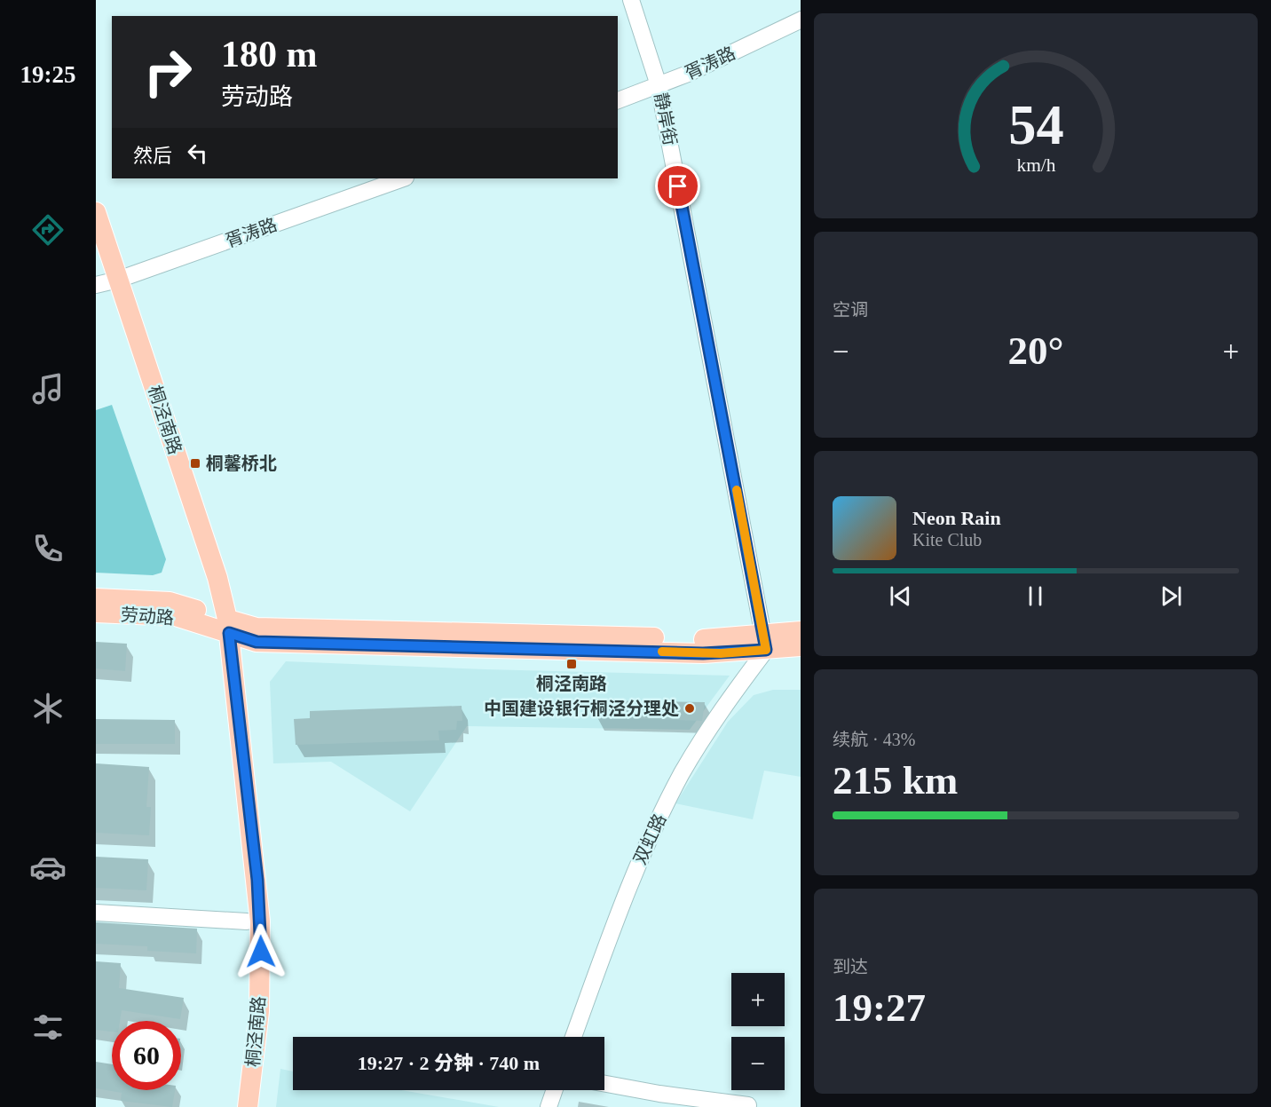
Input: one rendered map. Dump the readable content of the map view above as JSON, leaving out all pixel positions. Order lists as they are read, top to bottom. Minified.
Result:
{"streets":{"main road":["桐泾南路","劳动路"],"street":["胥涛路","静岸街","双虹路"]},"crossings":[["胥涛路","静岸街"],["胥涛路","桐泾南路"],["静岸街","劳动路"],["静岸街","双虹路"],["桐泾南路","劳动路"],["劳动路","双虹路"]],"places":{"transit":["桐馨桥北","桐泾南路"],"other":["中国建设银行桐泾分理处"]},"page":{"tabs":"19:25","turn":["180 m","劳动路"],"then":"然后","tile":["空调",["续航 · 43%","215 km"],["到达","19:27"]],"heat":["−","20°","+"],"song":["Neon Rain","Kite Club"],"map_buttons":["+","−"],"limit":"60","trip":"19:27 · 2 分钟 · 740 m","gauge":["54","km/h"]}}
